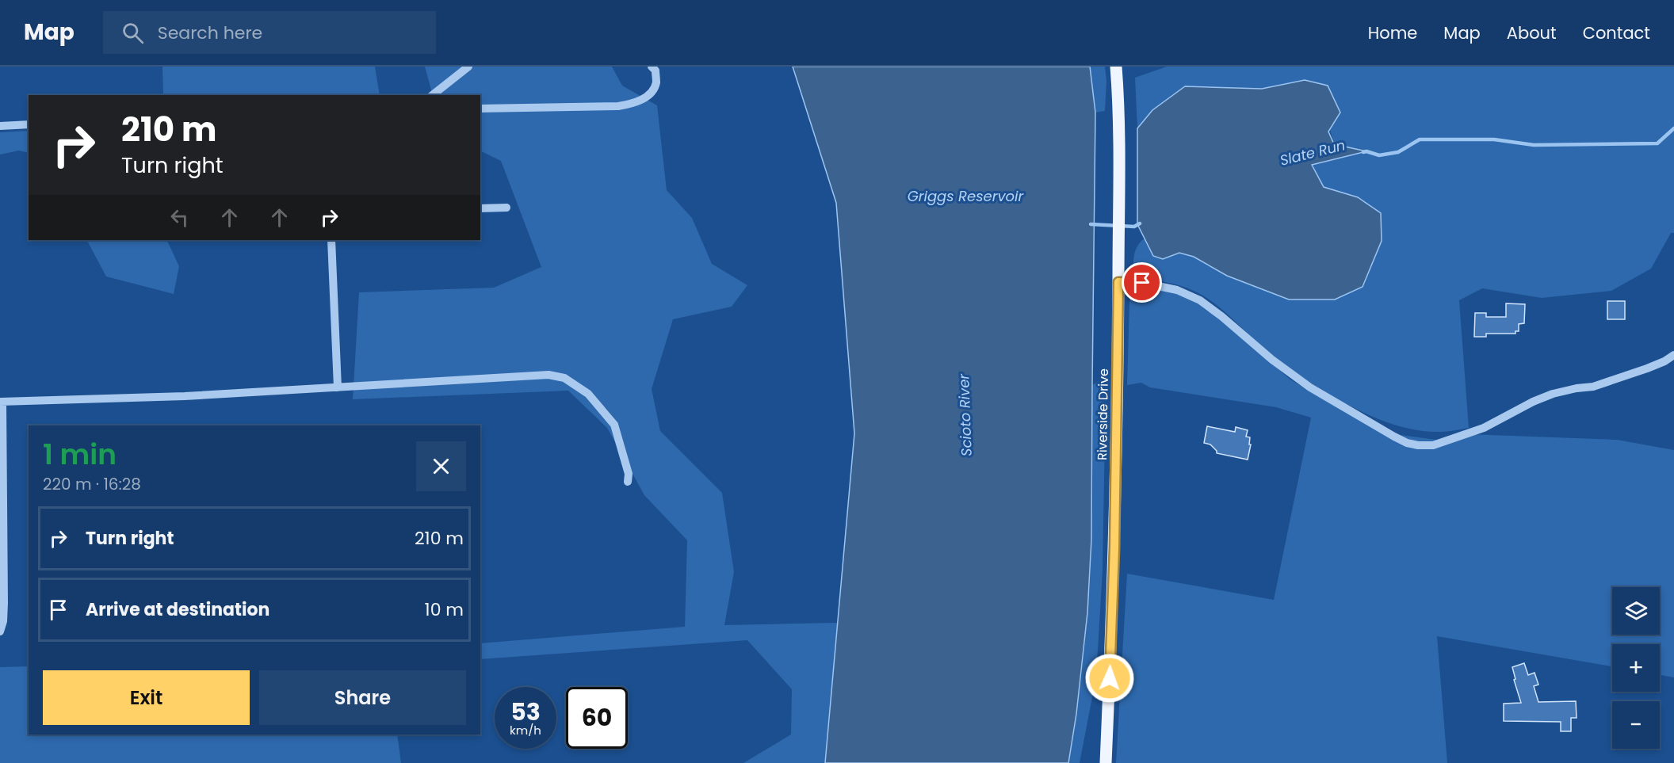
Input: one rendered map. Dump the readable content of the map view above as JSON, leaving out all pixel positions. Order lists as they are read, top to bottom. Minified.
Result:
{"streets":{"main road":["Riverside Drive"]},"water":["Slate Run","Griggs Reservoir","Scioto River"],"page":{"header":"Map","search":"Search here","nav":["Home","Map","About","Contact"],"turn":["210 m","Turn right"],"heading":["1 min","220 m · 16:28"],"list":[{"name":"Turn right","value":"210 m"},{"name":"Arrive at destination","value":"10 m"}],"map_buttons":["+","−"],"buttons":["Exit","Share"],"speed":"53 km/h","limit":"60"}}
